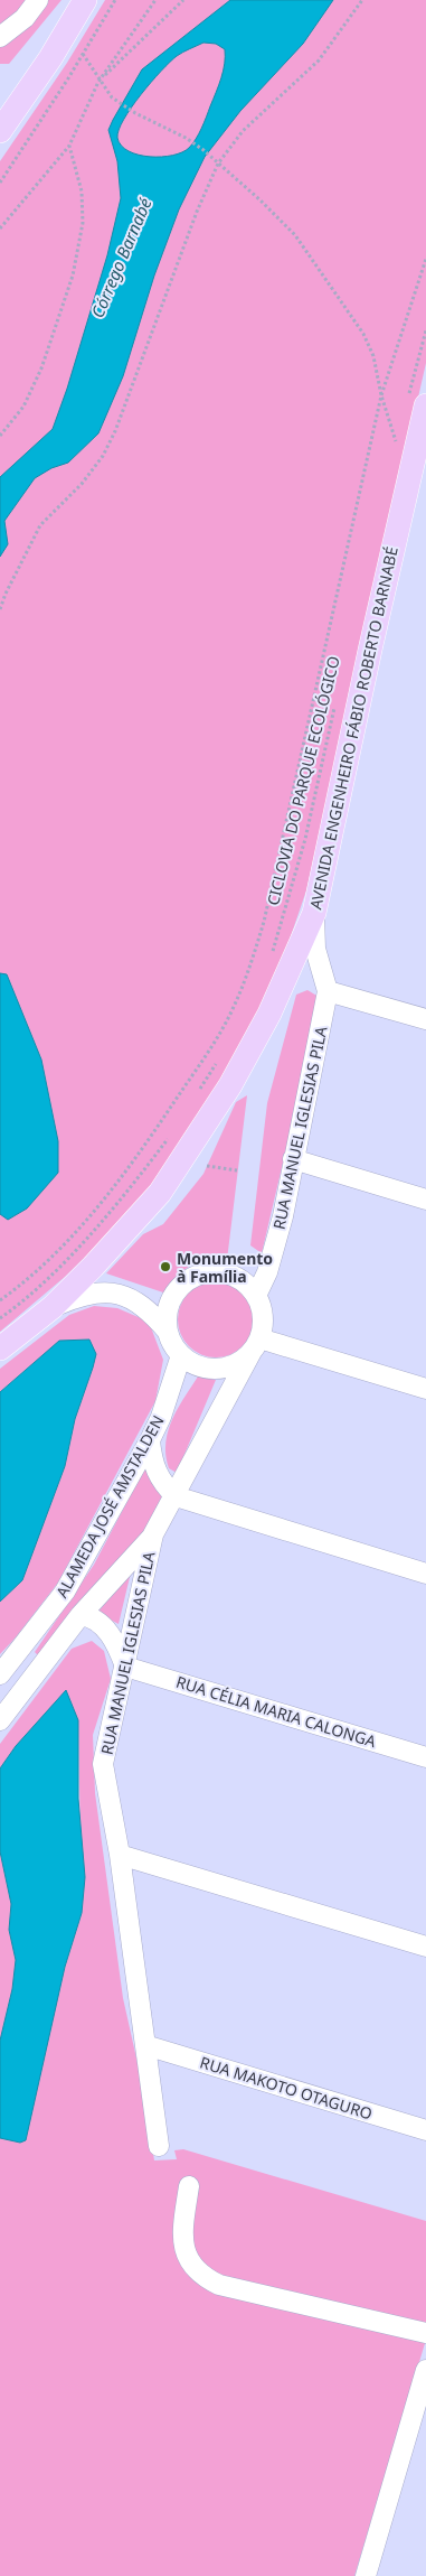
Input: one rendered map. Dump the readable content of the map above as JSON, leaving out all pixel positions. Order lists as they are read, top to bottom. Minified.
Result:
{"streets":{"main road":["AVENIDA ENGENHEIRO FÁBIO ROBERTO BARNABÉ"],"street":["RUA MANUEL IGLESIAS PILA","ALAMEDA JOSÉ AMSTALDEN","RUA CÉLIA MARIA CALONGA","RUA MAKOTO OTAGURO"],"path":["CICLOVIA DO PARQUE ECOLÓGICO"]},"crossings":[["RUA MANUEL IGLESIAS PILA","ALAMEDA JOSÉ AMSTALDEN"],["RUA MANUEL IGLESIAS PILA","RUA CÉLIA MARIA CALONGA"],["RUA MANUEL IGLESIAS PILA","RUA MAKOTO OTAGURO"]],"water":["Córrego Barnabé"],"places":["Monumento à Família"]}
